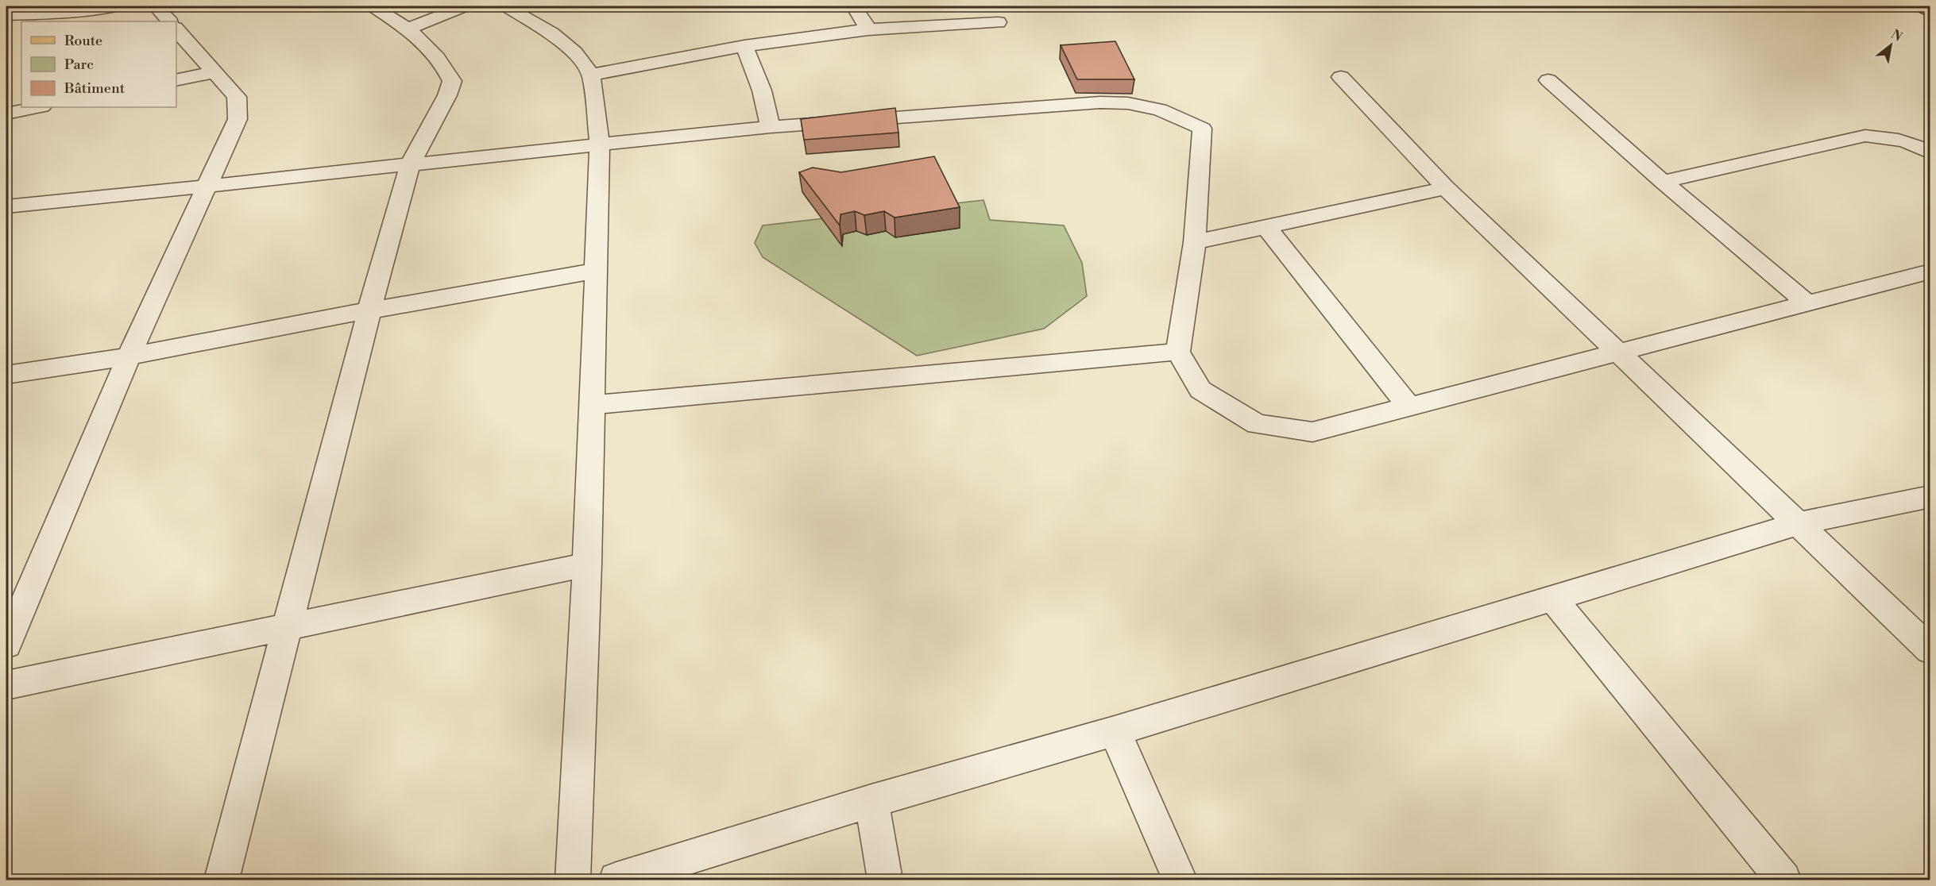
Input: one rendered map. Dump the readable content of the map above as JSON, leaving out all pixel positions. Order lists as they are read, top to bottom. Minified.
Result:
{"legend":["Route","Parc","Bâtiment"],"north":"top right"}
